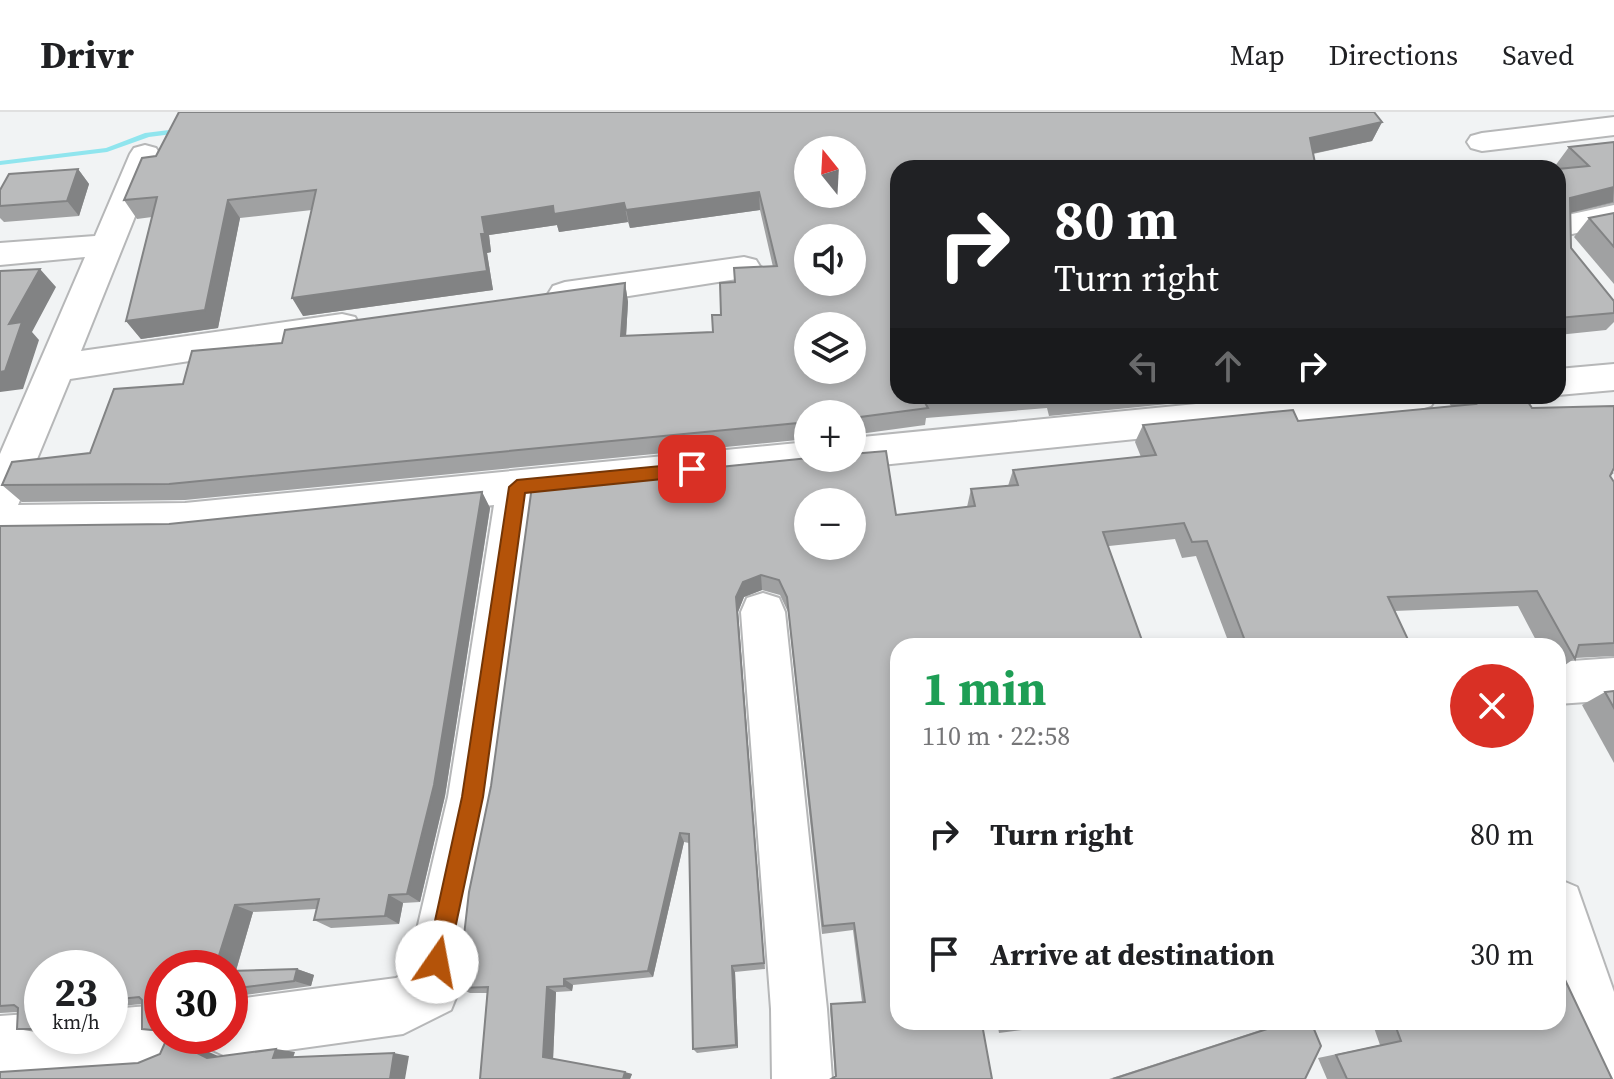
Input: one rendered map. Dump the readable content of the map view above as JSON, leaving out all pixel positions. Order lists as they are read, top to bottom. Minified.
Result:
{"north":"top","page":{"header":"Drivr","nav":["Map","Directions","Saved"],"map_buttons":["+","−"],"turn":["80 m","Turn right"],"heading":["1 min","110 m · 22:58"],"list":[{"name":"Turn right","value":"80 m"},{"name":"Arrive at destination","value":"30 m"}],"speed":"23 km/h","limit":"30"}}
